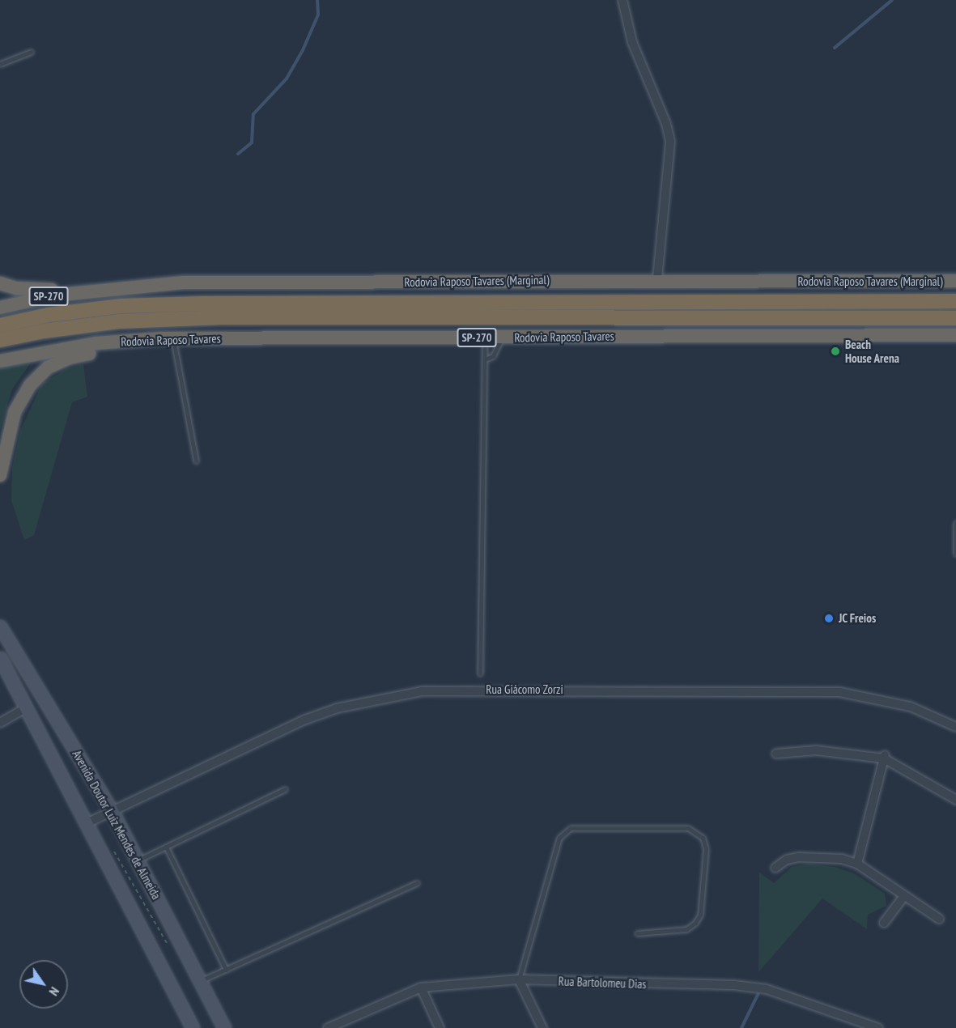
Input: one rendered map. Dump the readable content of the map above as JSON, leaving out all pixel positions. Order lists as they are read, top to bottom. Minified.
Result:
{"streets":{"highway":["Rodovia Raposo Tavares (Marginal)","SP-270","Rodovia Raposo Tavares"],"main road":["Avenida Doutor Luiz Mendes de Almeida"],"street":["Rua Giácomo Zorzi","Rua Bartolomeu Dias"]},"crossings":[["Rua Giácomo Zorzi","Avenida Doutor Luiz Mendes de Almeida"]],"places":["Beach House Arena","JC Freios"],"north":"bottom right"}
